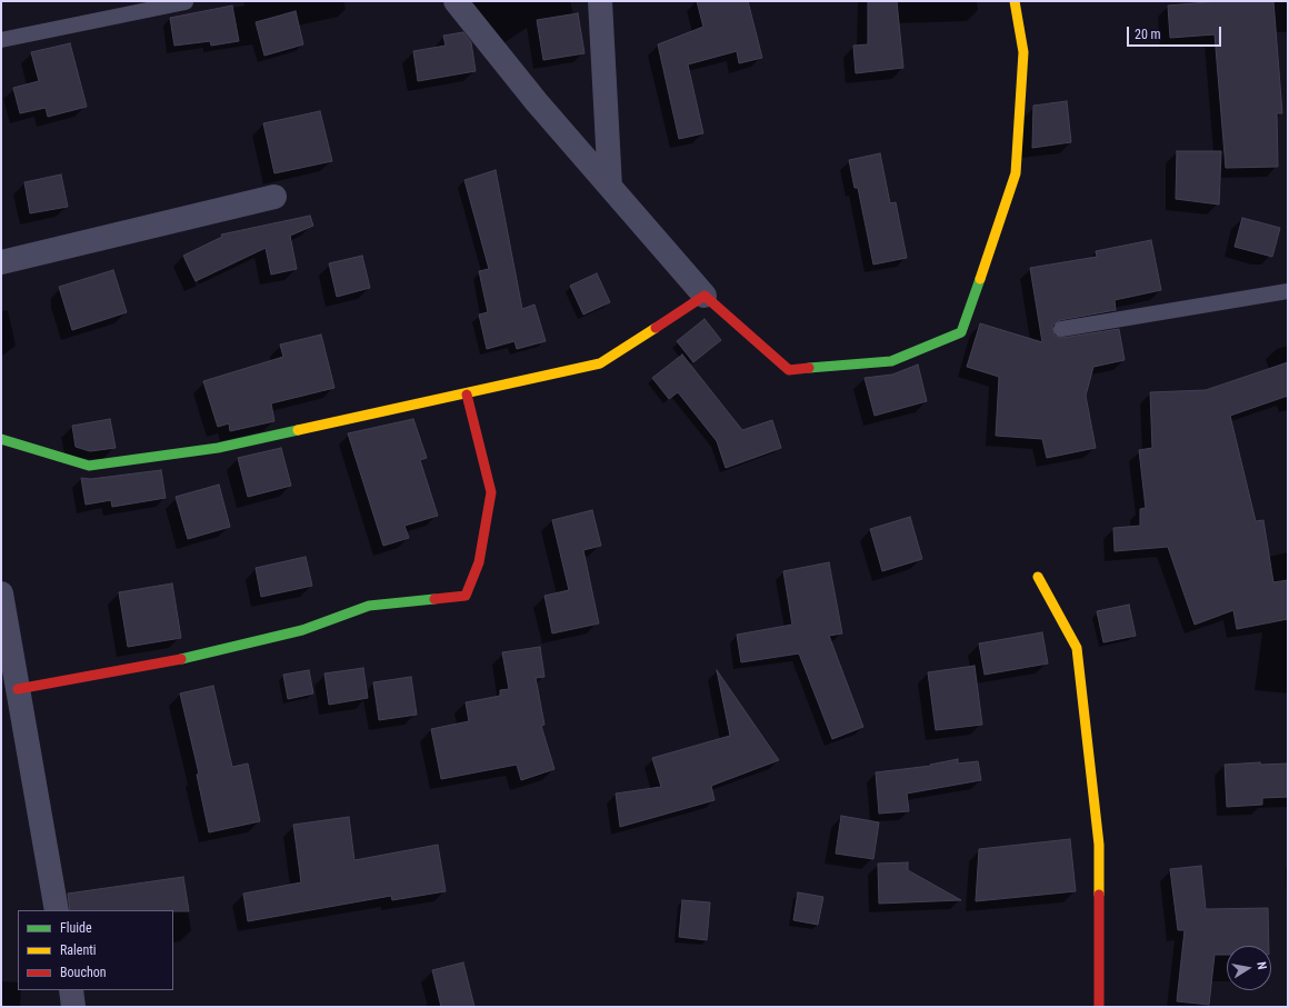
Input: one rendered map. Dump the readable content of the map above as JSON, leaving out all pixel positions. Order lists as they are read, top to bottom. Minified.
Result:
{"legend":["Fluide","Ralenti","Bouchon"],"scale_bar":"20 m","north":"right"}
